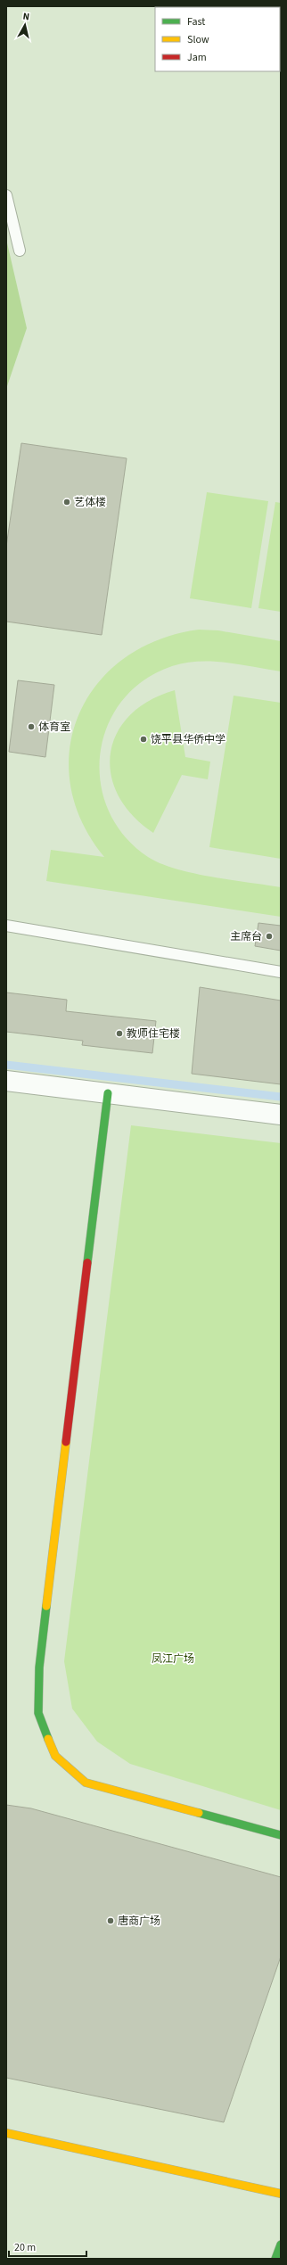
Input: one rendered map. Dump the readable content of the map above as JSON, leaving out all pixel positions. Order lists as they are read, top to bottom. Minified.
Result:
{"parks":["凤江广场"],"places":["艺体楼","体育室","饶平县华侨中学","主席台","教师住宅楼","唐商广场"],"legend":["Fast","Slow","Jam"],"scale_bar":"20 m","north":"top"}
